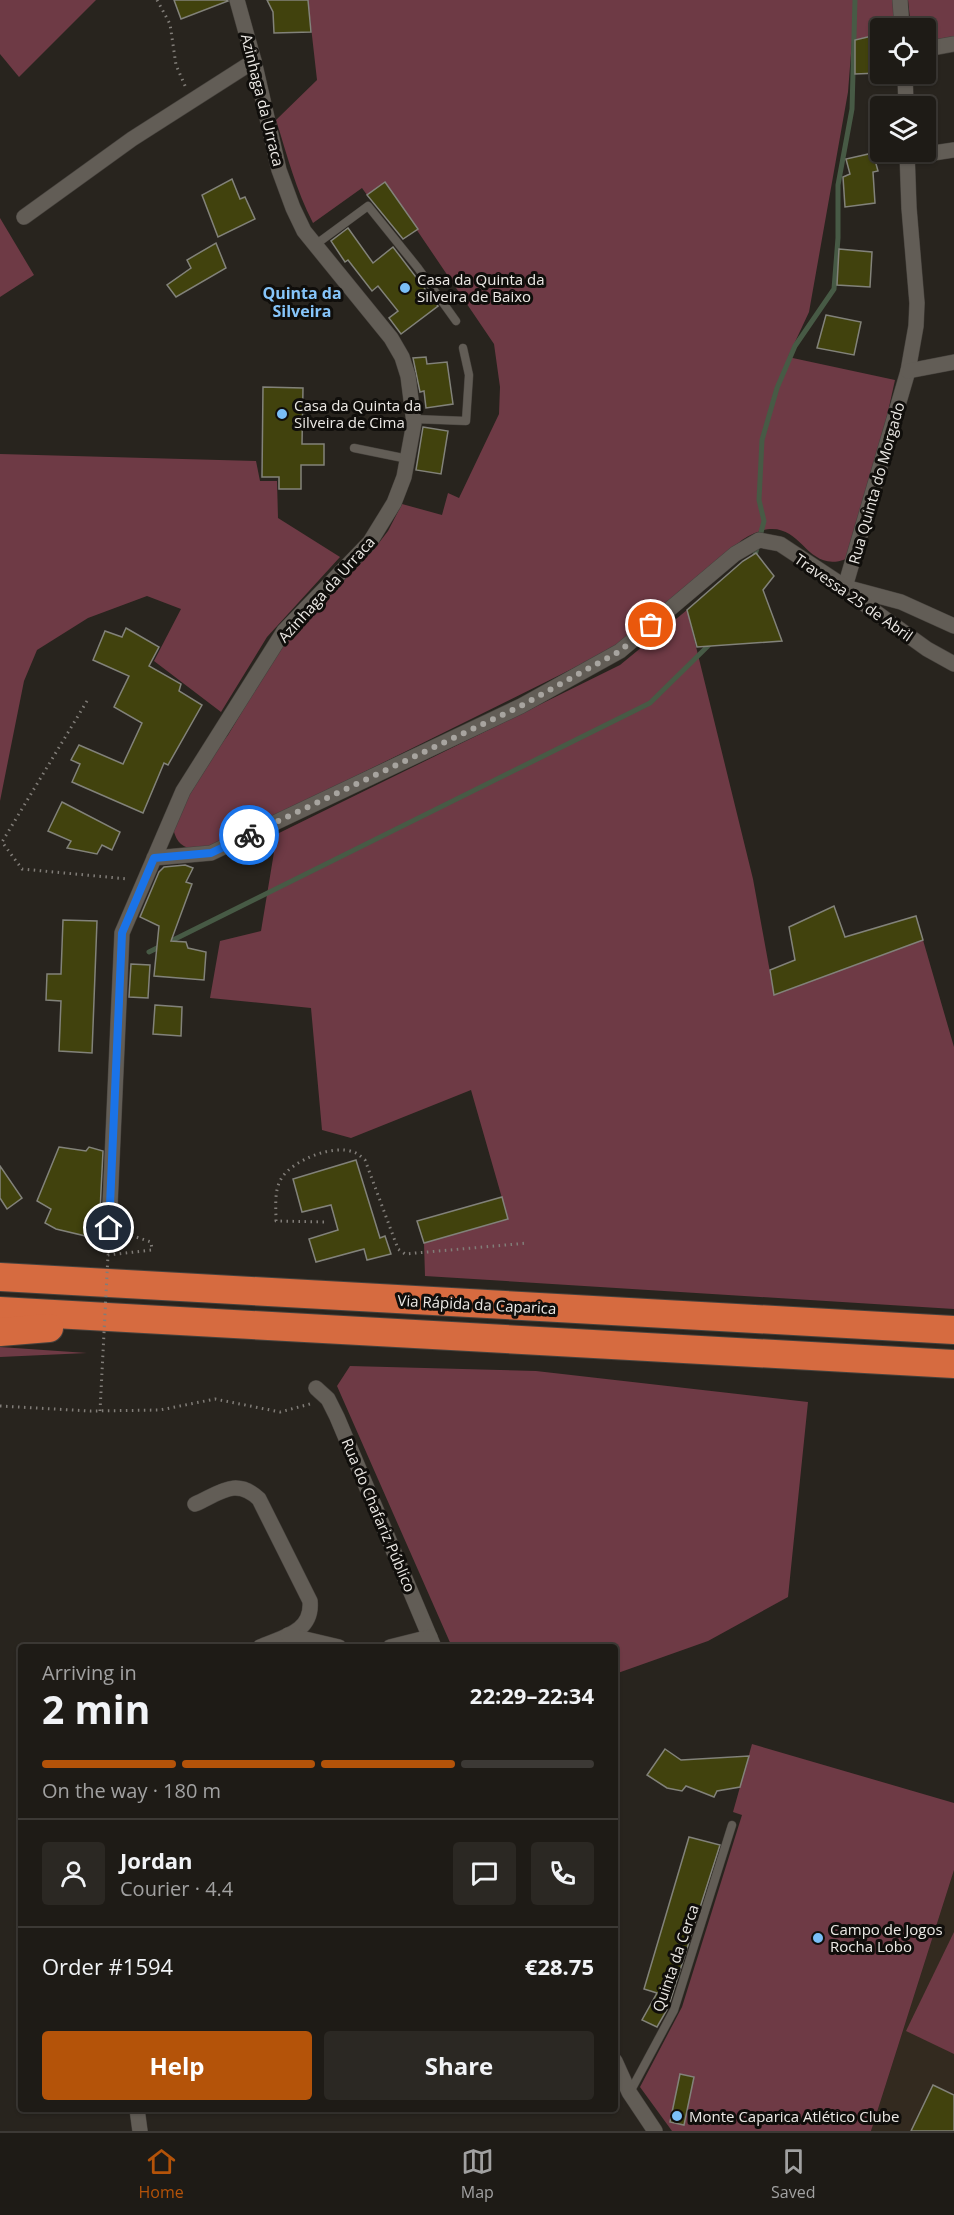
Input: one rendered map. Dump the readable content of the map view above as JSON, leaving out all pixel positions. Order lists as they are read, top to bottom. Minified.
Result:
{"streets":{"highway":["Via Rápida da Caparica"],"street":["Azinhaga da Urraca","Rua Quinta do Morgado","Travessa 25 de Abril","Rua do Chafariz Público"],"lane":["Quinta da Cerca"]},"crossings":[["Azinhaga da Urraca","Travessa 25 de Abril"],["Rua Quinta do Morgado","Travessa 25 de Abril"]],"districts":["Quinta da Silveira"],"places":["Casa da Quinta da Silveira de Baixo","Casa da Quinta da Silveira de Cima","Campo de Jogos Rocha Lobo","Monte Caparica Atlético Clube"],"page":{"heading":["2 min","Arriving in","22:29–22:34"],"panel":["Jordan","Courier · 4.4","Order #1594","€28.75"],"bar":"On the way · 180 m","buttons":["Help","Share"],"tabs":["Home","Map","Saved"]}}
